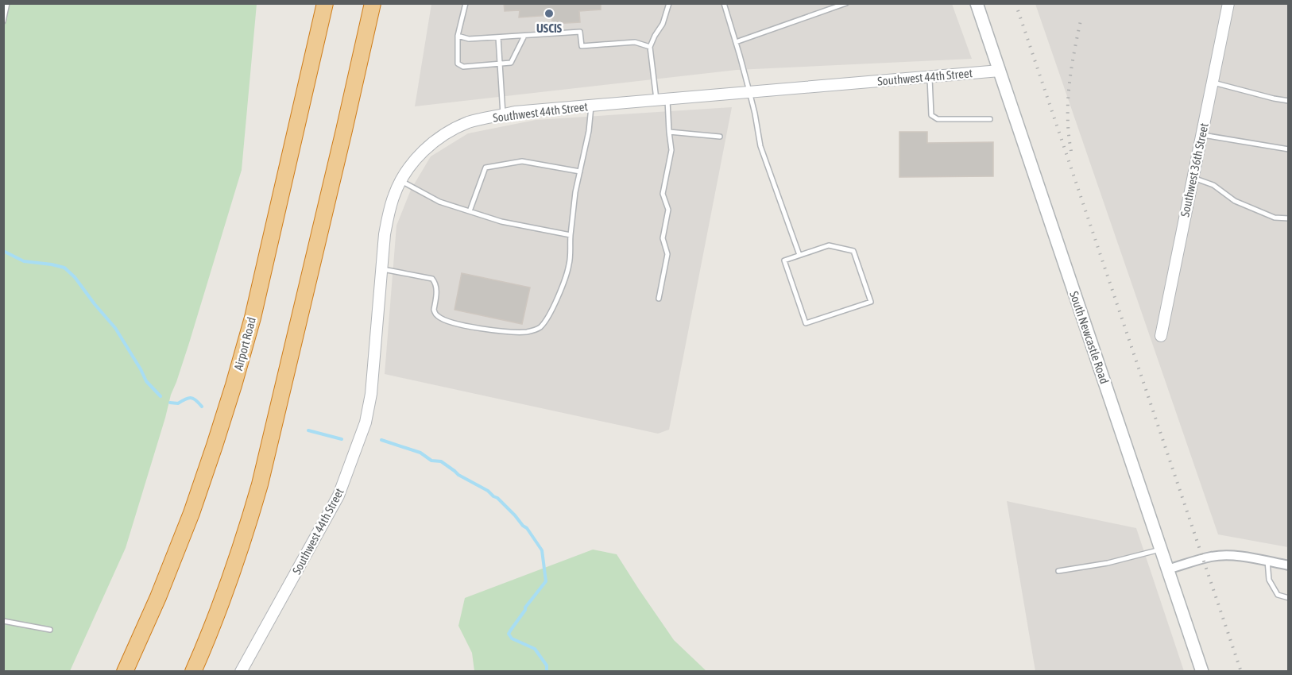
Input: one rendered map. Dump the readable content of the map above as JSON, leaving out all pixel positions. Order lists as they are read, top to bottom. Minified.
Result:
{"streets":{"highway":["Airport Road"],"main road":["South Newcastle Road"],"street":["Southwest 44th Street","Southwest 36th Street"]},"crossings":[["Southwest 44th Street","South Newcastle Road"]],"places":["USCIS"]}
